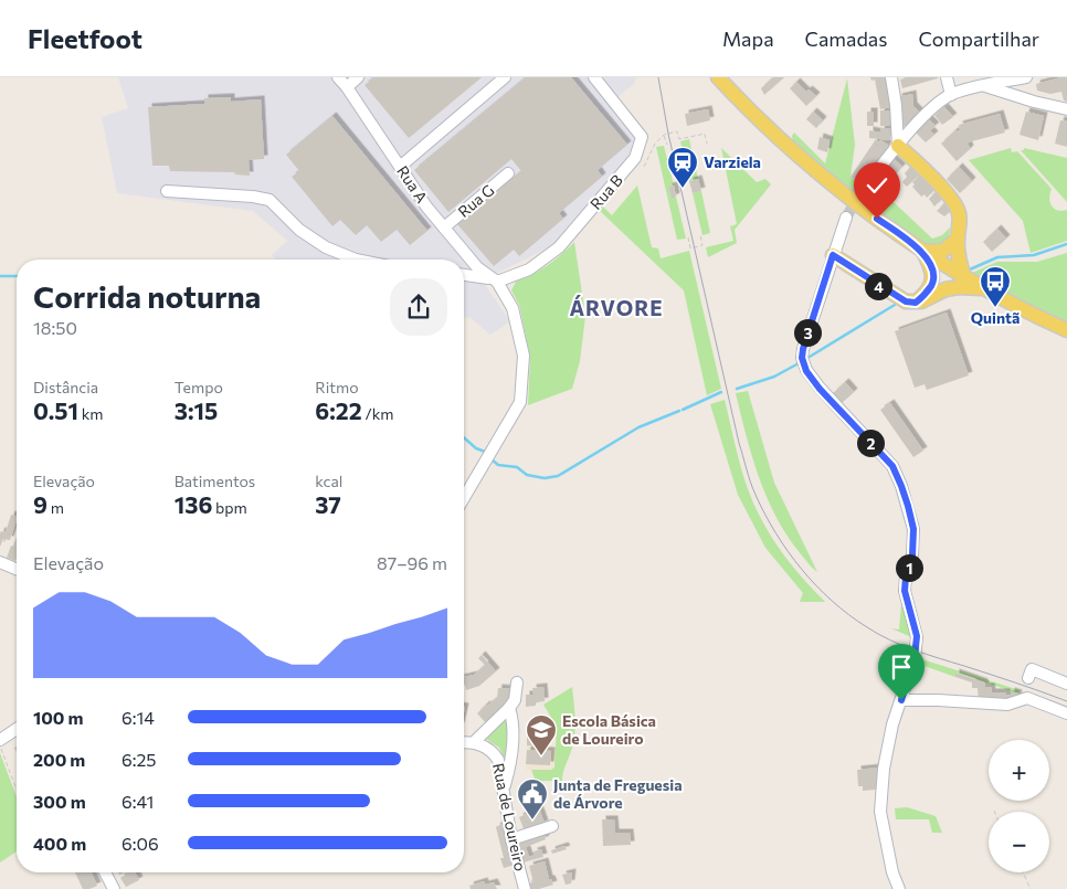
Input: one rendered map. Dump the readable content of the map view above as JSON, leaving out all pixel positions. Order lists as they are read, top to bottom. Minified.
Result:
{"streets":{"street":["Rua A","Rua B","Rua G","Rua de Loureiro"]},"crossings":[["Rua A","Rua B"],["Rua A","Rua G"]],"districts":["ÁRVORE"],"places":{"station":["Varziela"],"bus stop":["Quintã"],"school or university":["Escola Básica de Loureiro"],"public building":["Junta de Freguesia de Árvore"]},"page":{"header":"Fleetfoot","nav":["Mapa","Camadas","Compartilhar"],"heading":["Corrida noturna","18:50"],"pins":["4","3","2","1"],"stats":[["Distância","0.51 km"],["Tempo","3:15"],["Ritmo","6:22 /km"],["Elevação","9 m"],["Batimentos","136 bpm"],["kcal","37"]],"chart":["Elevação","87–96 m"],"list":[{"name":"100 m","note":"6:14"},{"name":"200 m","note":"6:25"},{"name":"300 m","note":"6:41"},{"name":"400 m","note":"6:06"}],"map_buttons":["+","−"]}}
